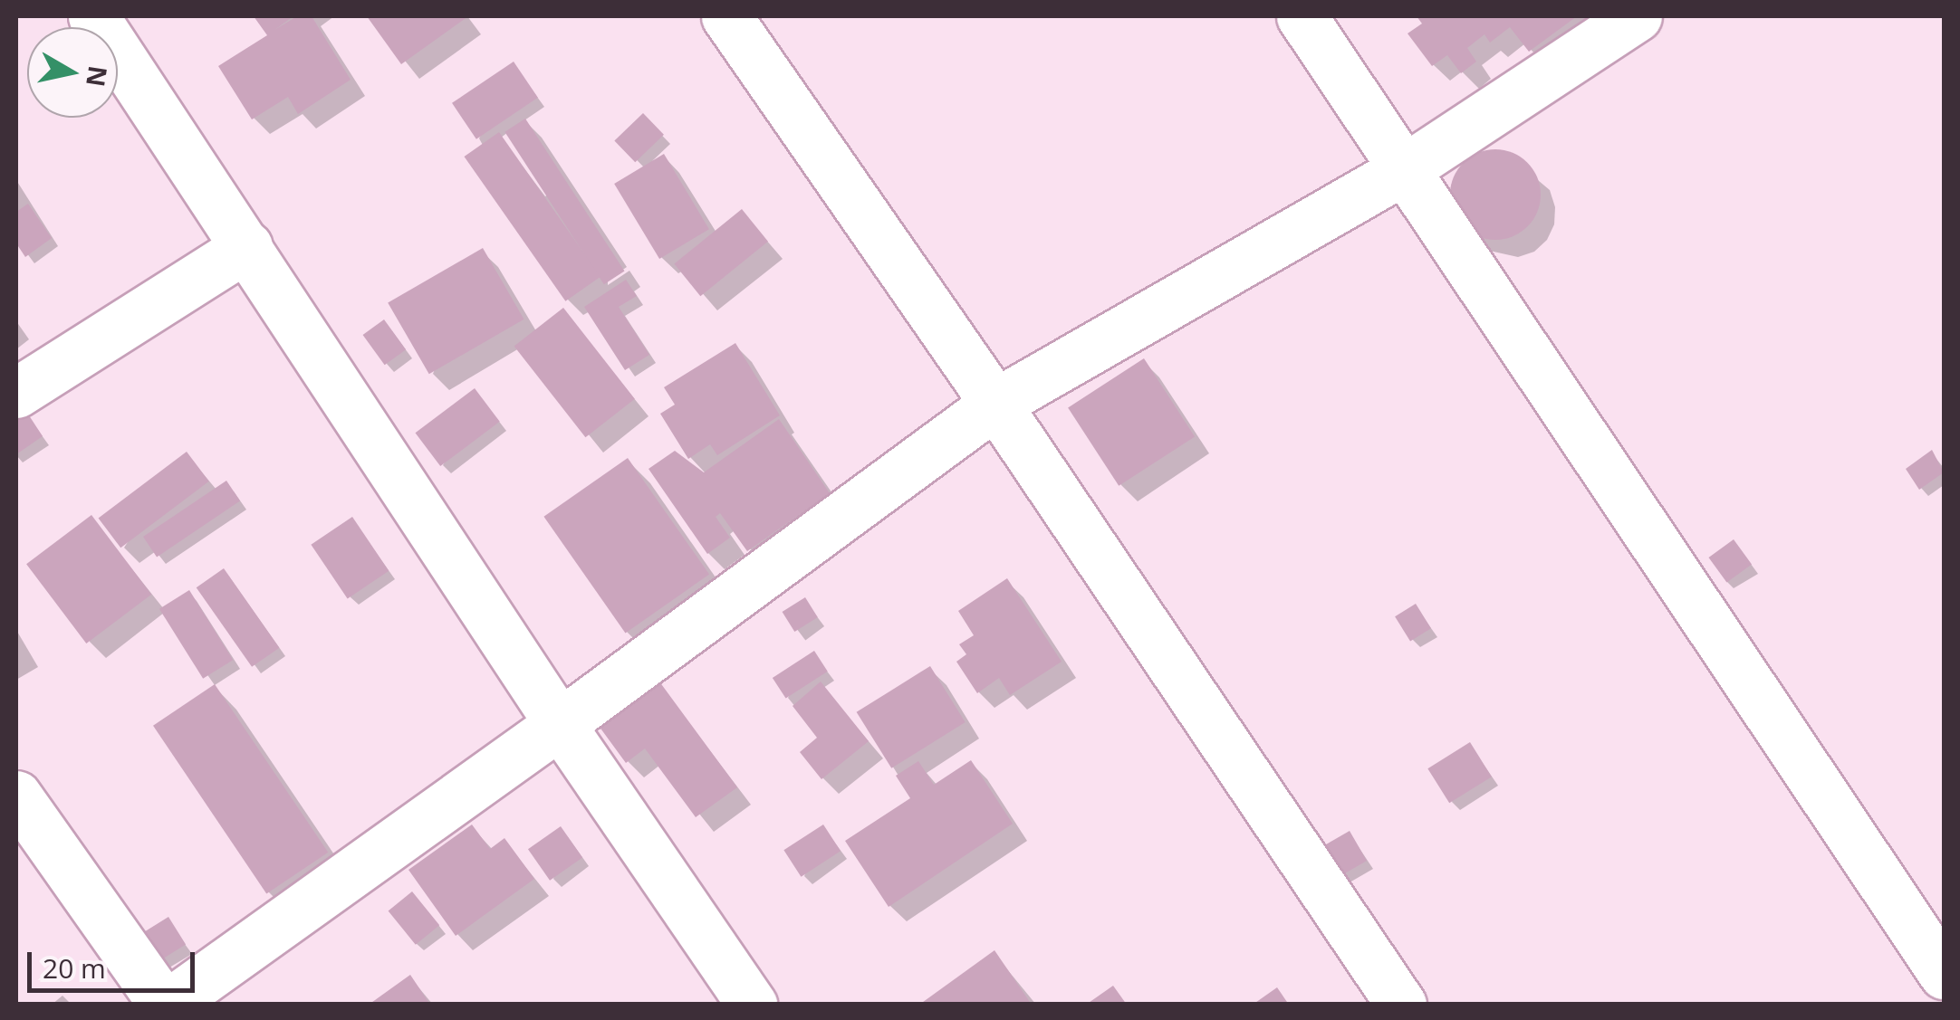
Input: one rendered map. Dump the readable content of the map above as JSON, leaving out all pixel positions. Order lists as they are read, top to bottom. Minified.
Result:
{"scale_bar":"20 m","north":"right"}
